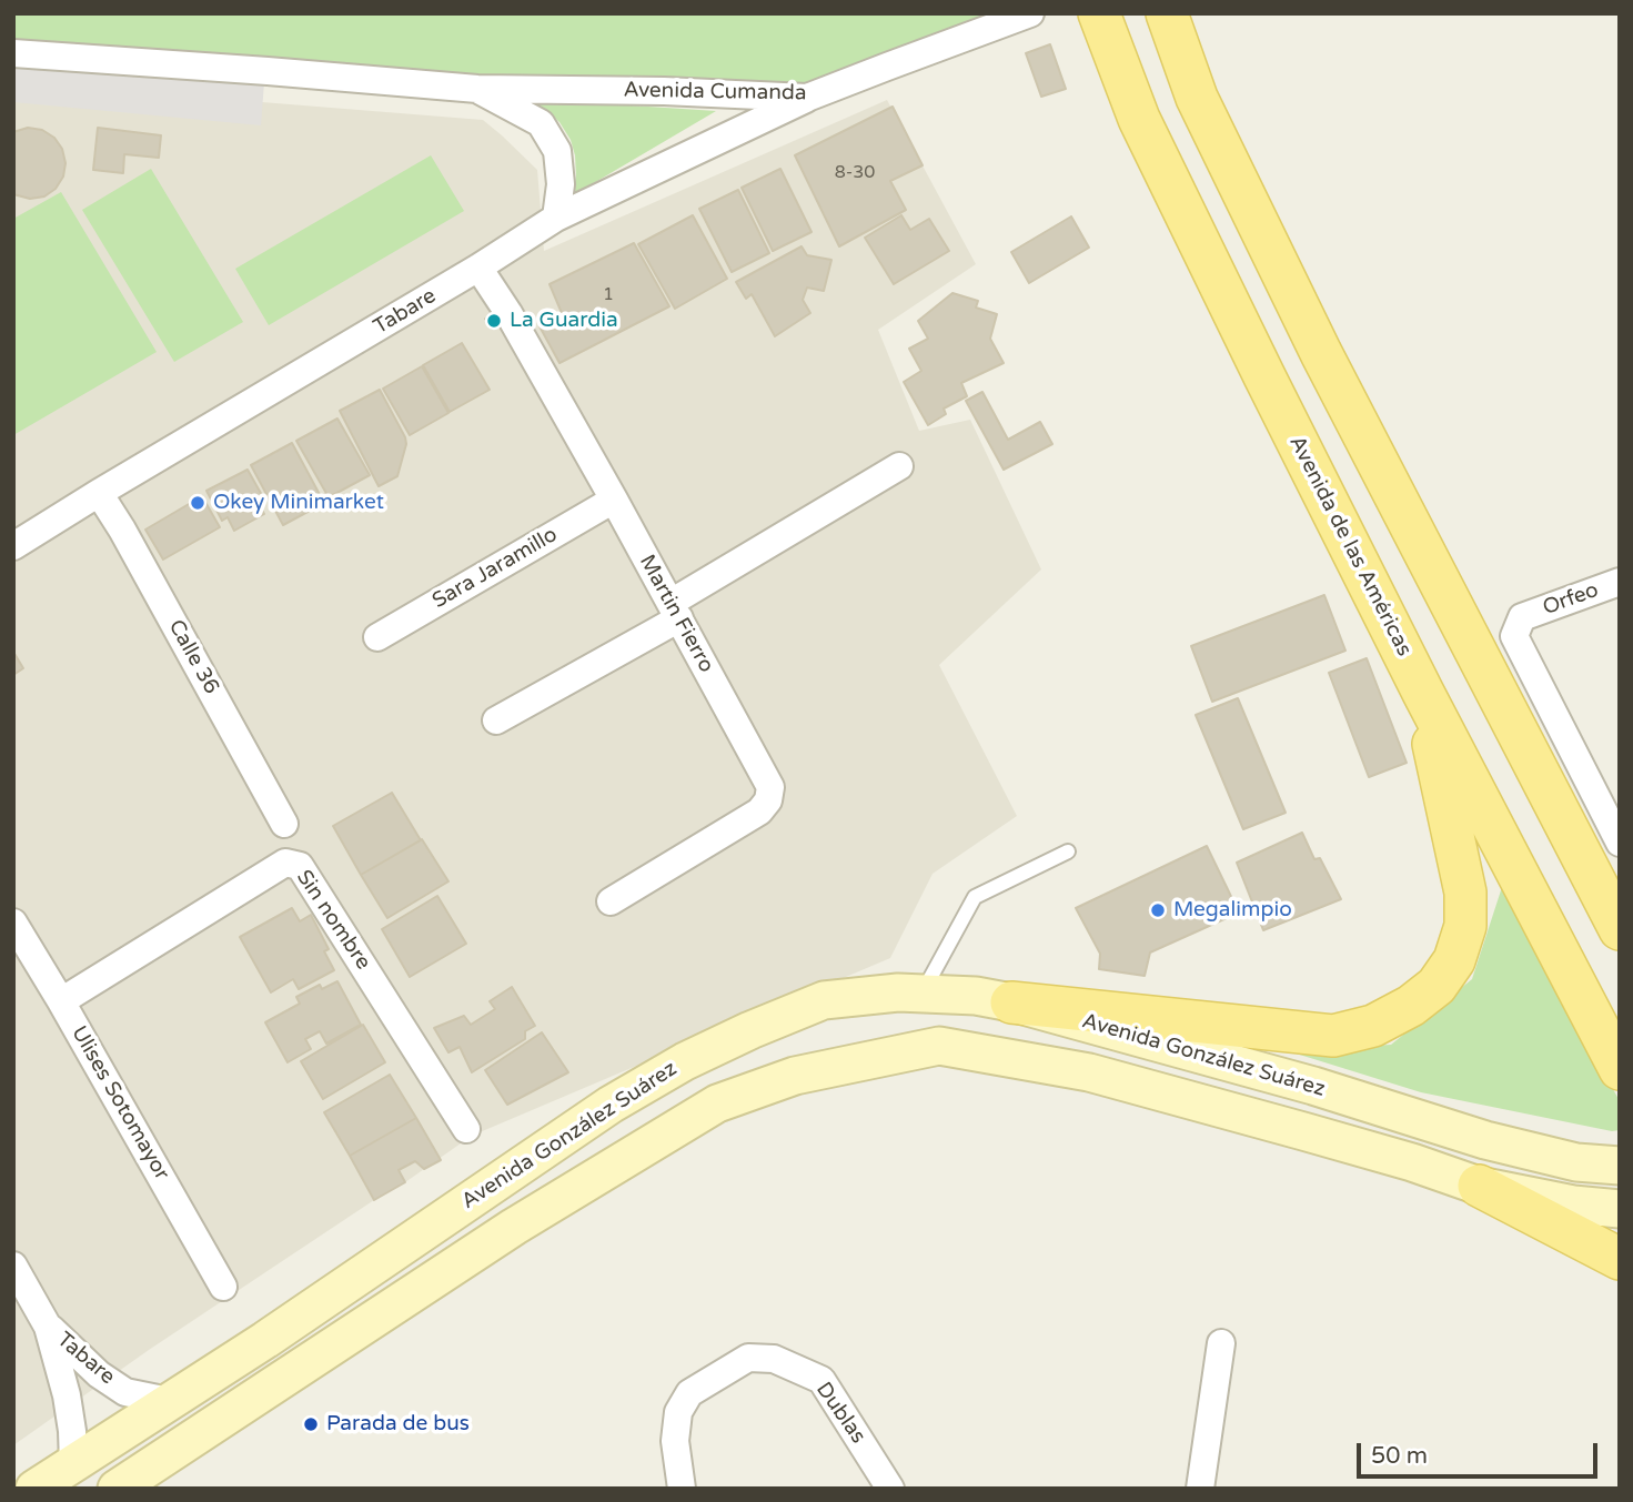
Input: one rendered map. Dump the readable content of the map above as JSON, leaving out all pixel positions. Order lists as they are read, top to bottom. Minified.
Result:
{"streets":{"main road":["Avenida de las Américas","Avenida González Suárez"],"street":["Avenida Cumanda","Tabare","Sara Jaramillo","Orfeo","Martin Fierro","Calle 36","Sin nombre","Ulises Sotomayor","Dublas"]},"crossings":[["Avenida Cumanda","Tabare"],["Tabare","Martin Fierro"],["Tabare","Calle 36"],["Tabare","Avenida González Suárez"],["Sara Jaramillo","Martin Fierro"],["Sin nombre","Ulises Sotomayor"]],"places":["La Guardia","Okey Minimarket","Megalimpio","Parada de bus"],"house_numbers":["8-30","1"],"scale_bar":"50 m"}
